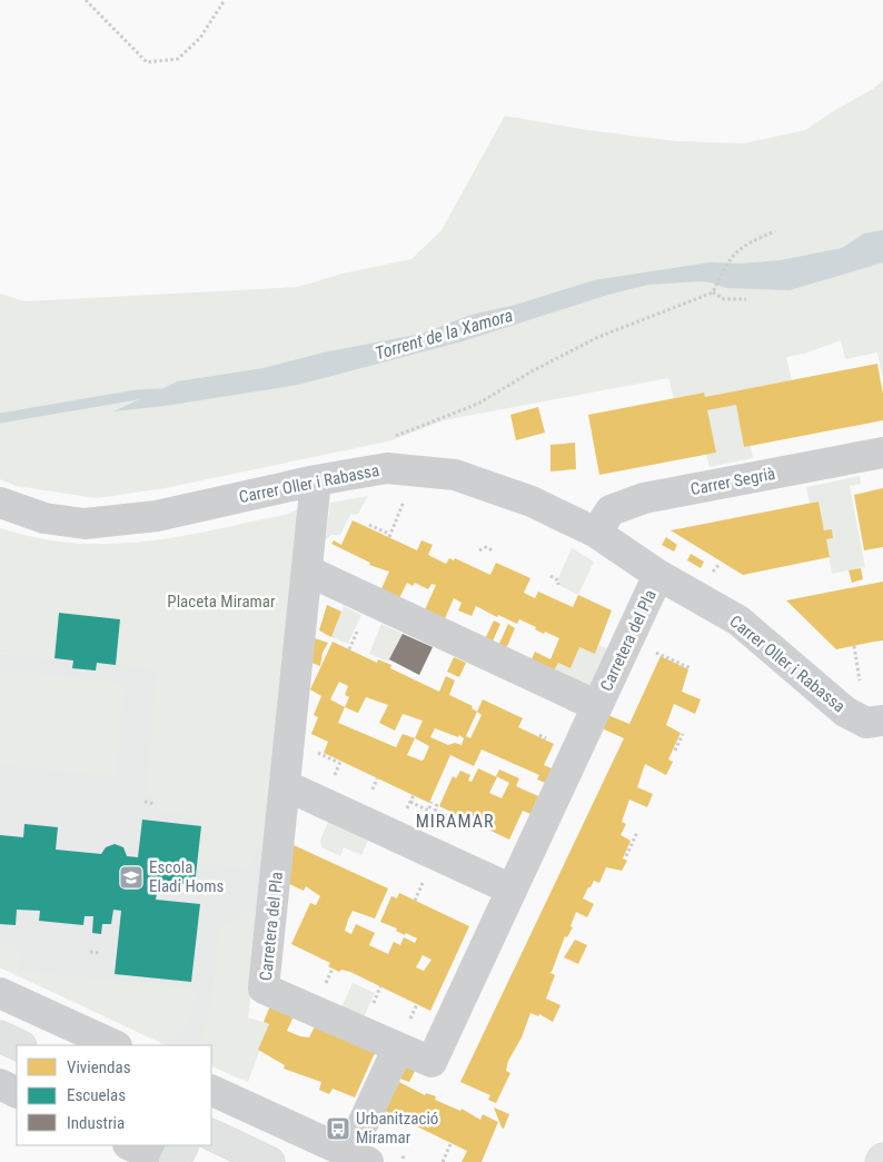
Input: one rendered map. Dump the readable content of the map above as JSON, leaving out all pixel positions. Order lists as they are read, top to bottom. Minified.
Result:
{"streets":{"street":["Carrer Segrià","Carrer Oller i Rabassa","Carretera del Pla"]},"crossings":[["Carrer Segrià","Carrer Oller i Rabassa"],["Carrer Oller i Rabassa","Carretera del Pla"]],"districts":["MIRAMAR"],"water":["Torrent de la Xamora"],"parks":["Placeta Miramar"],"places":{"school or university":["Escola Eladi Homs"],"bus stop":["Urbanització Miramar"]},"legend":["Viviendas","Escuelas","Industria"]}
